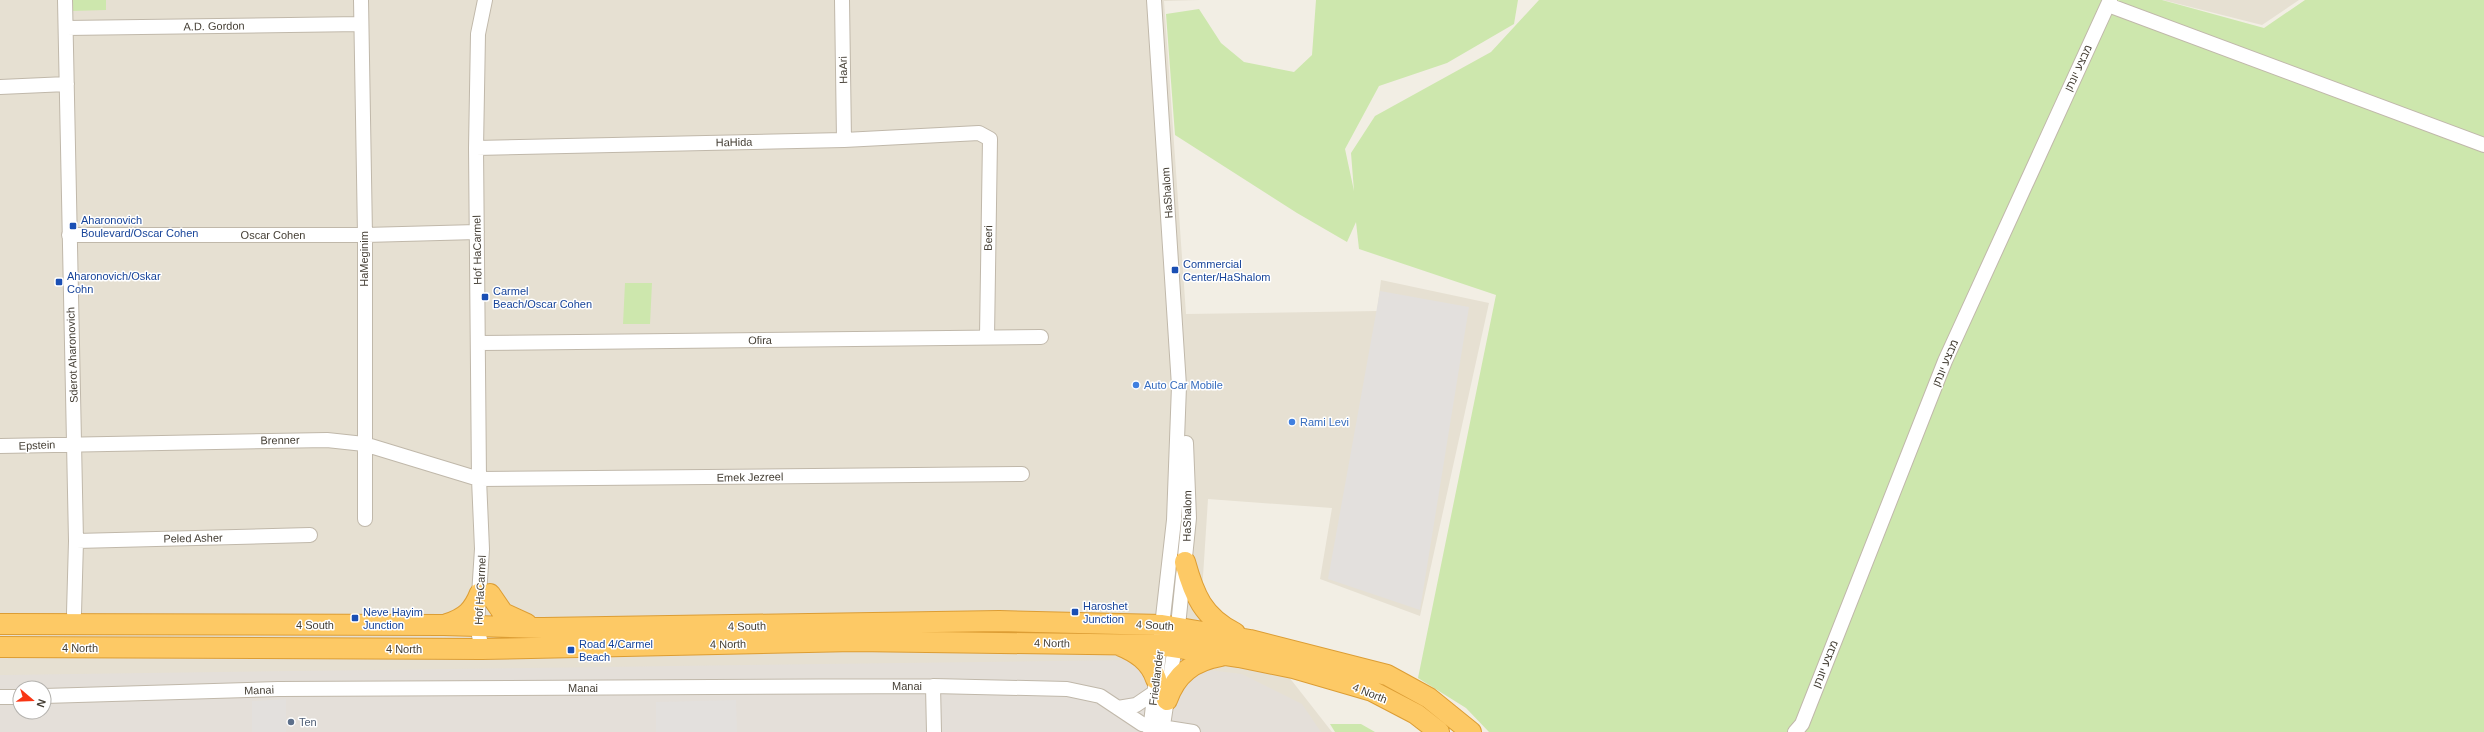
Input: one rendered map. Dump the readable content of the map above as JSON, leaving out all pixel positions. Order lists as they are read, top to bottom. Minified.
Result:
{"streets":{"highway":["4 South","4 North"],"street":["A.D. Gordon","מבצע יונתן","HaAri","HaHida","HaShalom","Oscar Cohen","Beeri","Hof HaCarmel","HaMeginim","Ofira","Sderot Aharonovich","Brenner","Epstein","Emek Jezreel","Peled Asher","Friedlander","Manai"]},"crossings":[["A.D. Gordon","HaMeginim"],["A.D. Gordon","Sderot Aharonovich"],["HaAri","HaHida"],["HaHida","Beeri"],["HaHida","Hof HaCarmel"],["HaShalom","4 South"],["HaShalom","Friedlander"],["Oscar Cohen","Hof HaCarmel"],["Oscar Cohen","HaMeginim"],["Oscar Cohen","Sderot Aharonovich"],["Beeri","Ofira"],["Hof HaCarmel","Ofira"],["Hof HaCarmel","Brenner"],["Hof HaCarmel","Emek Jezreel"],["Hof HaCarmel","4 South"],["Hof HaCarmel","4 North"],["HaMeginim","Brenner"],["Sderot Aharonovich","Brenner"],["Sderot Aharonovich","Epstein"],["Sderot Aharonovich","Peled Asher"],["Brenner","Epstein"],["Brenner","Emek Jezreel"],["4 South","Friedlander"],["4 North","Friedlander"],["Friedlander","Manai"]],"places":{"transit":["Aharonovich Boulevard/Oscar Cohen","Commercial Center/HaShalom","Aharonovich/Oskar Cohn","Carmel Beach/Oscar Cohen","Haroshet Junction","Neve Hayim Junction","Road 4/Carmel Beach"],"other":["Auto Car Mobile","Rami Levi","Ten"]},"north":"right"}
